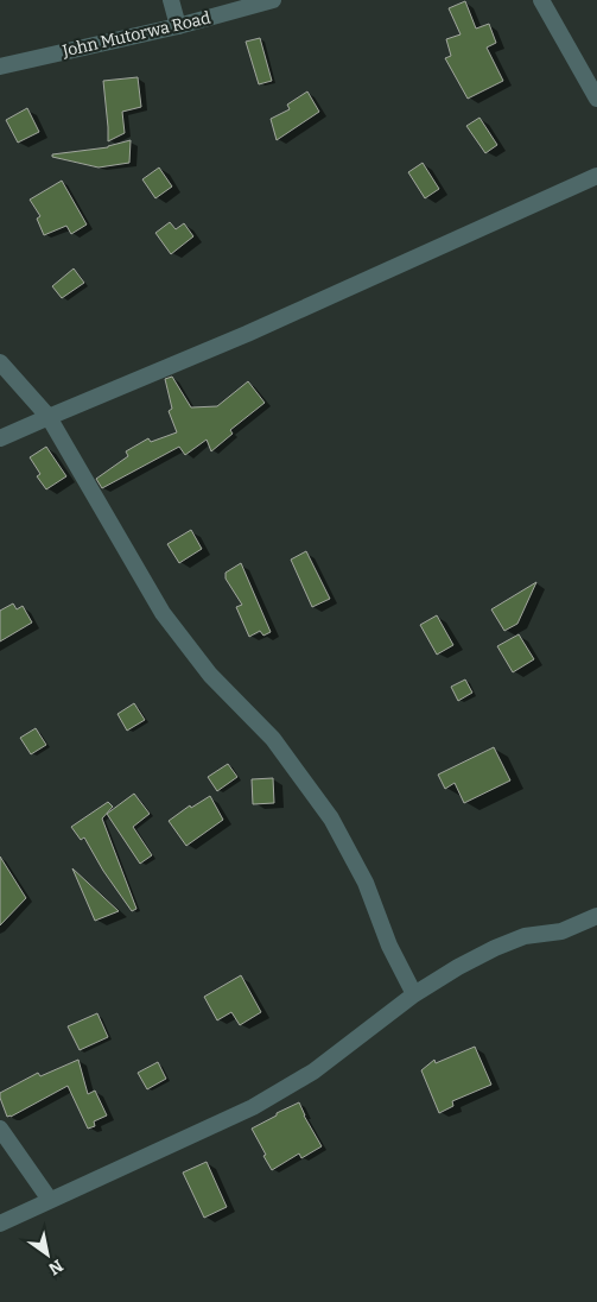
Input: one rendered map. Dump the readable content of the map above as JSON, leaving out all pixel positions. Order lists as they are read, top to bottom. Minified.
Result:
{"streets":{"street":["John Mutorwa Road"]},"north":"bottom right"}
